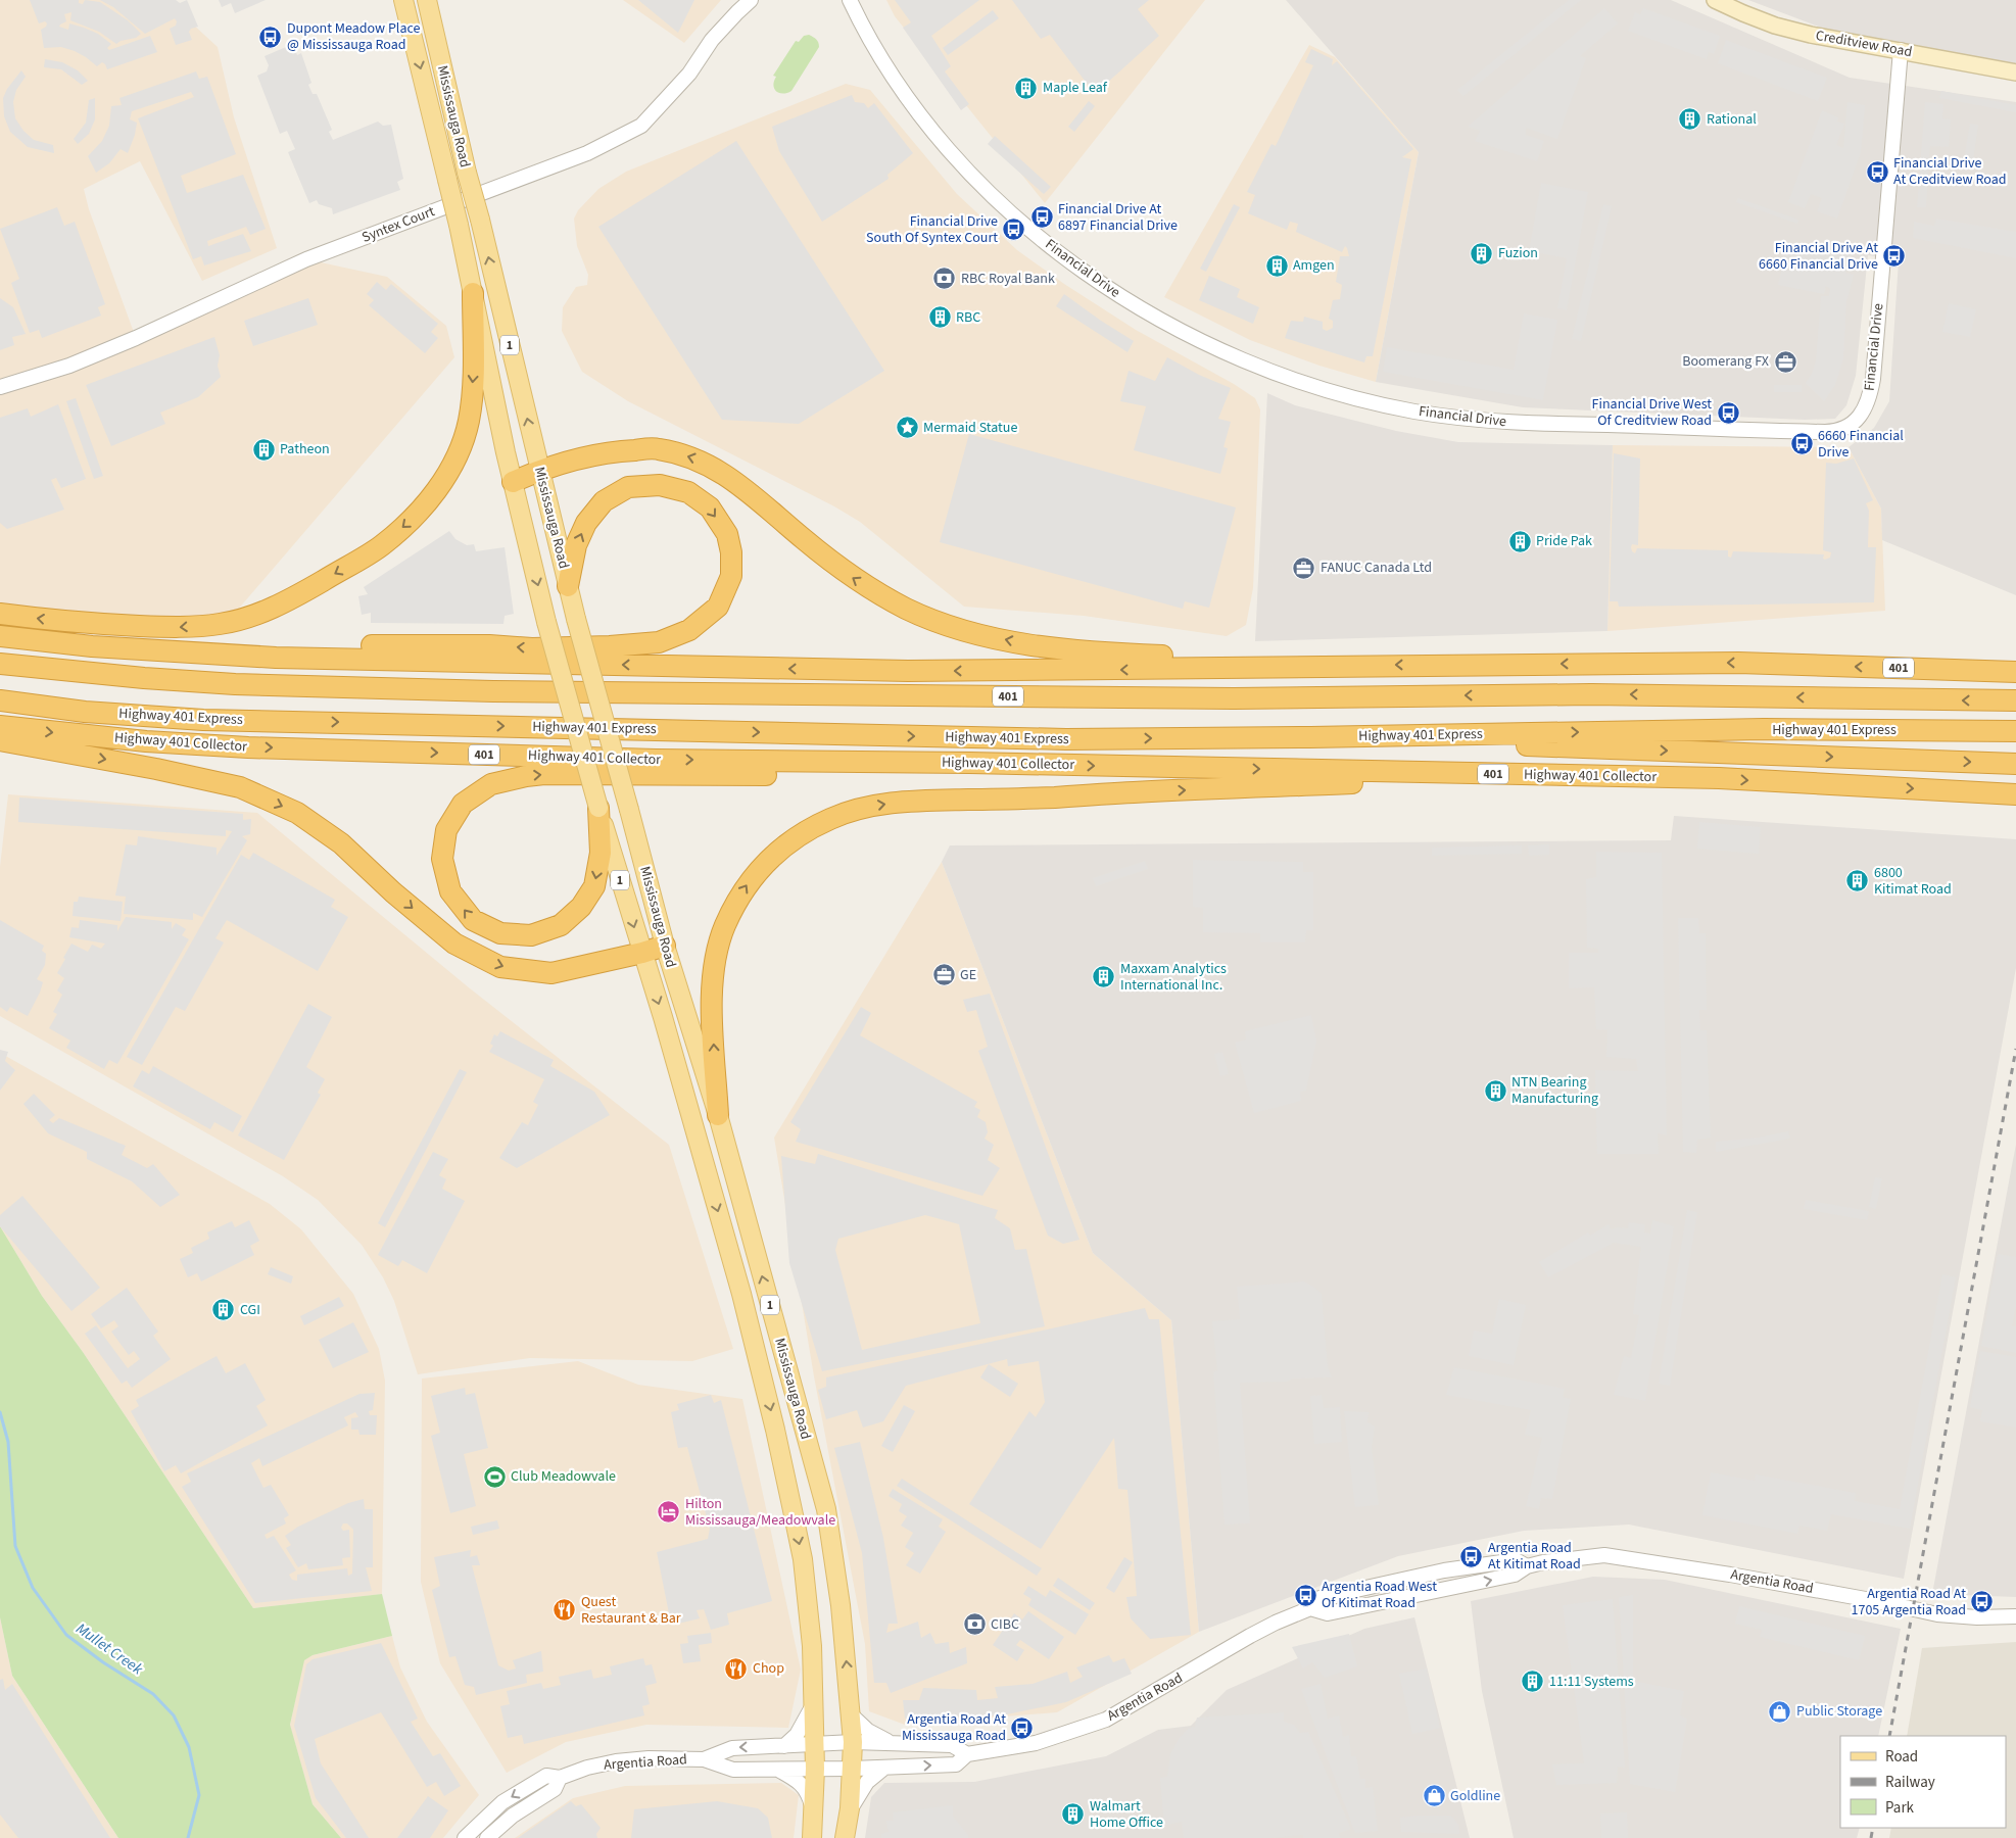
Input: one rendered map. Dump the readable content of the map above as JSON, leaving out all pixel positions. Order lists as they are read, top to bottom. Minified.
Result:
{"streets":{"highway":["401","Highway 401 Express","Highway 401 Collector"],"main road":["Creditview Road","Mississauga Road","1"],"street":["Syntex Court","Financial Drive","Argentia Road"]},"crossings":[["Creditview Road","Financial Drive"],["Mississauga Road","Argentia Road"]],"water":["Mullet Creek"],"places":{"bus stop":["Dupont Meadow Place @ Mississauga Road","Financial Drive At Creditview Road","Financial Drive At 6897 Financial Drive","Financial Drive South Of Syntex Court","Financial Drive At 6660 Financial Drive","Financial Drive West Of Creditview Road","6660 Financial Drive","Argentia Road At Kitimat Road","Argentia Road West Of Kitimat Road","Argentia Road At 1705 Argentia Road","Argentia Road At Mississauga Road"],"building":["Maple Leaf","Rational","Fuzion","Amgen","RBC","Patheon","Pride Pak","6800 Kitimat Road","Maxxam Analytics International Inc.","NTN Bearing Manufacturing","CGI","11:11 Systems","Walmart Home Office"],"bank":["RBC Royal Bank","CIBC"],"office":["Boomerang FX","FANUC Canada Ltd","GE"],"place":["Mermaid Statue"],"sports":["Club Meadowvale"],"hotel":["Hilton Mississauga/Meadowvale"],"restaurant":["Quest Restaurant & Bar","Chop"],"shop":["Public Storage","Goldline"]},"legend":["Road","Railway","Park"]}
